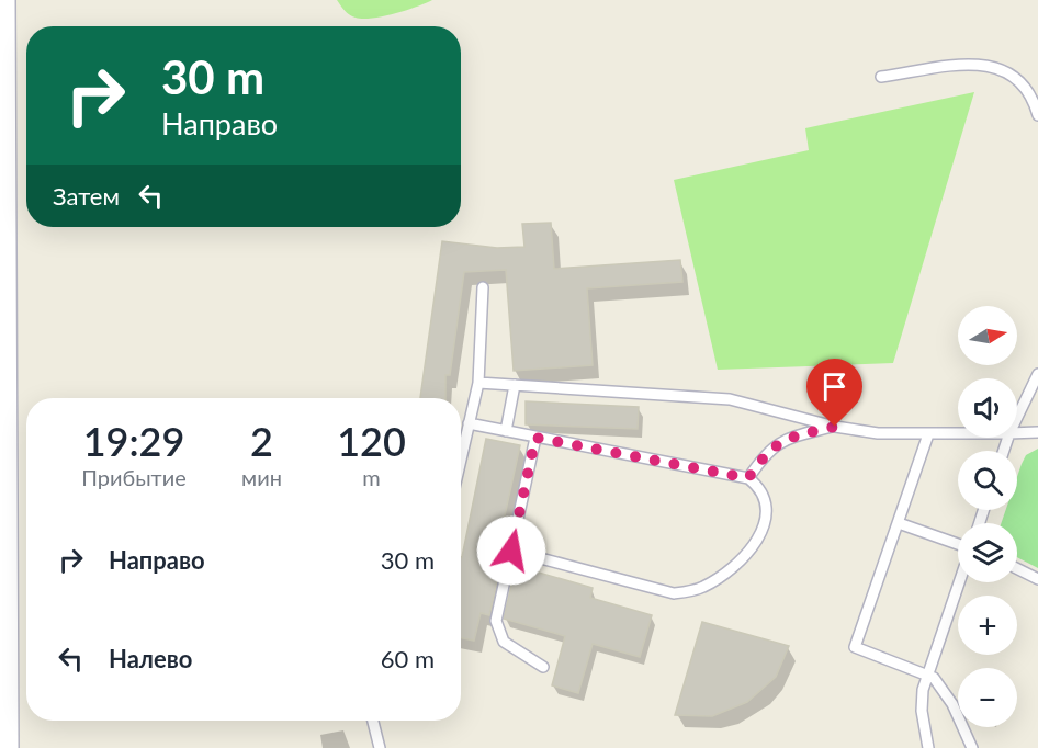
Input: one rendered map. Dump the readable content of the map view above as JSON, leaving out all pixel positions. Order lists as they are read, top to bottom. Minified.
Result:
{"north":"right","page":{"turn":["30 m","Направо"],"then":"Затем","map_buttons":["+","−"],"eta":["19:29","Прибытие","2","мин","120","m"],"list":[{"name":"Направо","value":"30 m"},{"name":"Налево","value":"60 m"}]}}
